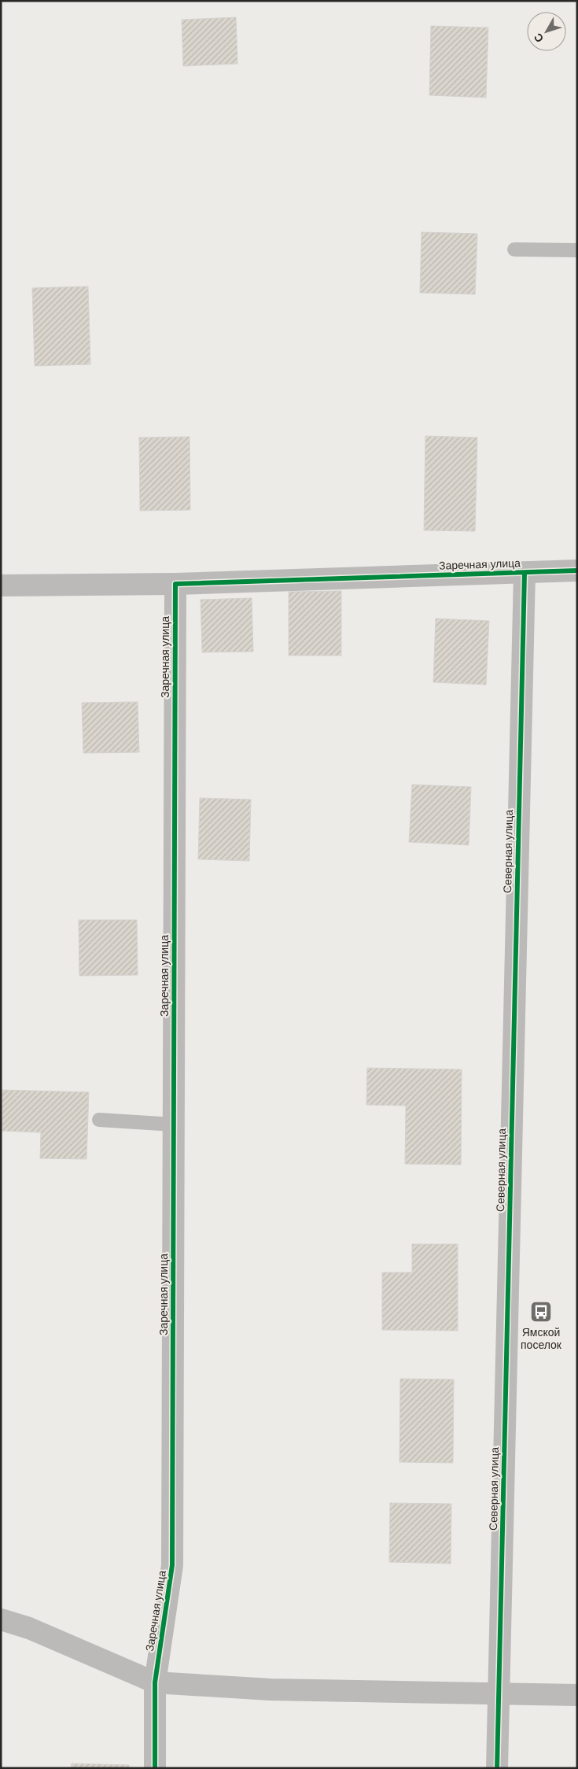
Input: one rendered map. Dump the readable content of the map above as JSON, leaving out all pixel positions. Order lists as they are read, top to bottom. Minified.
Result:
{"streets":{"street":["Заречная улица","Северная улица"]},"crossings":[["Заречная улица","Северная улица"]],"places":{"bus stop":["Ямской поселок"]},"north":"bottom left"}
